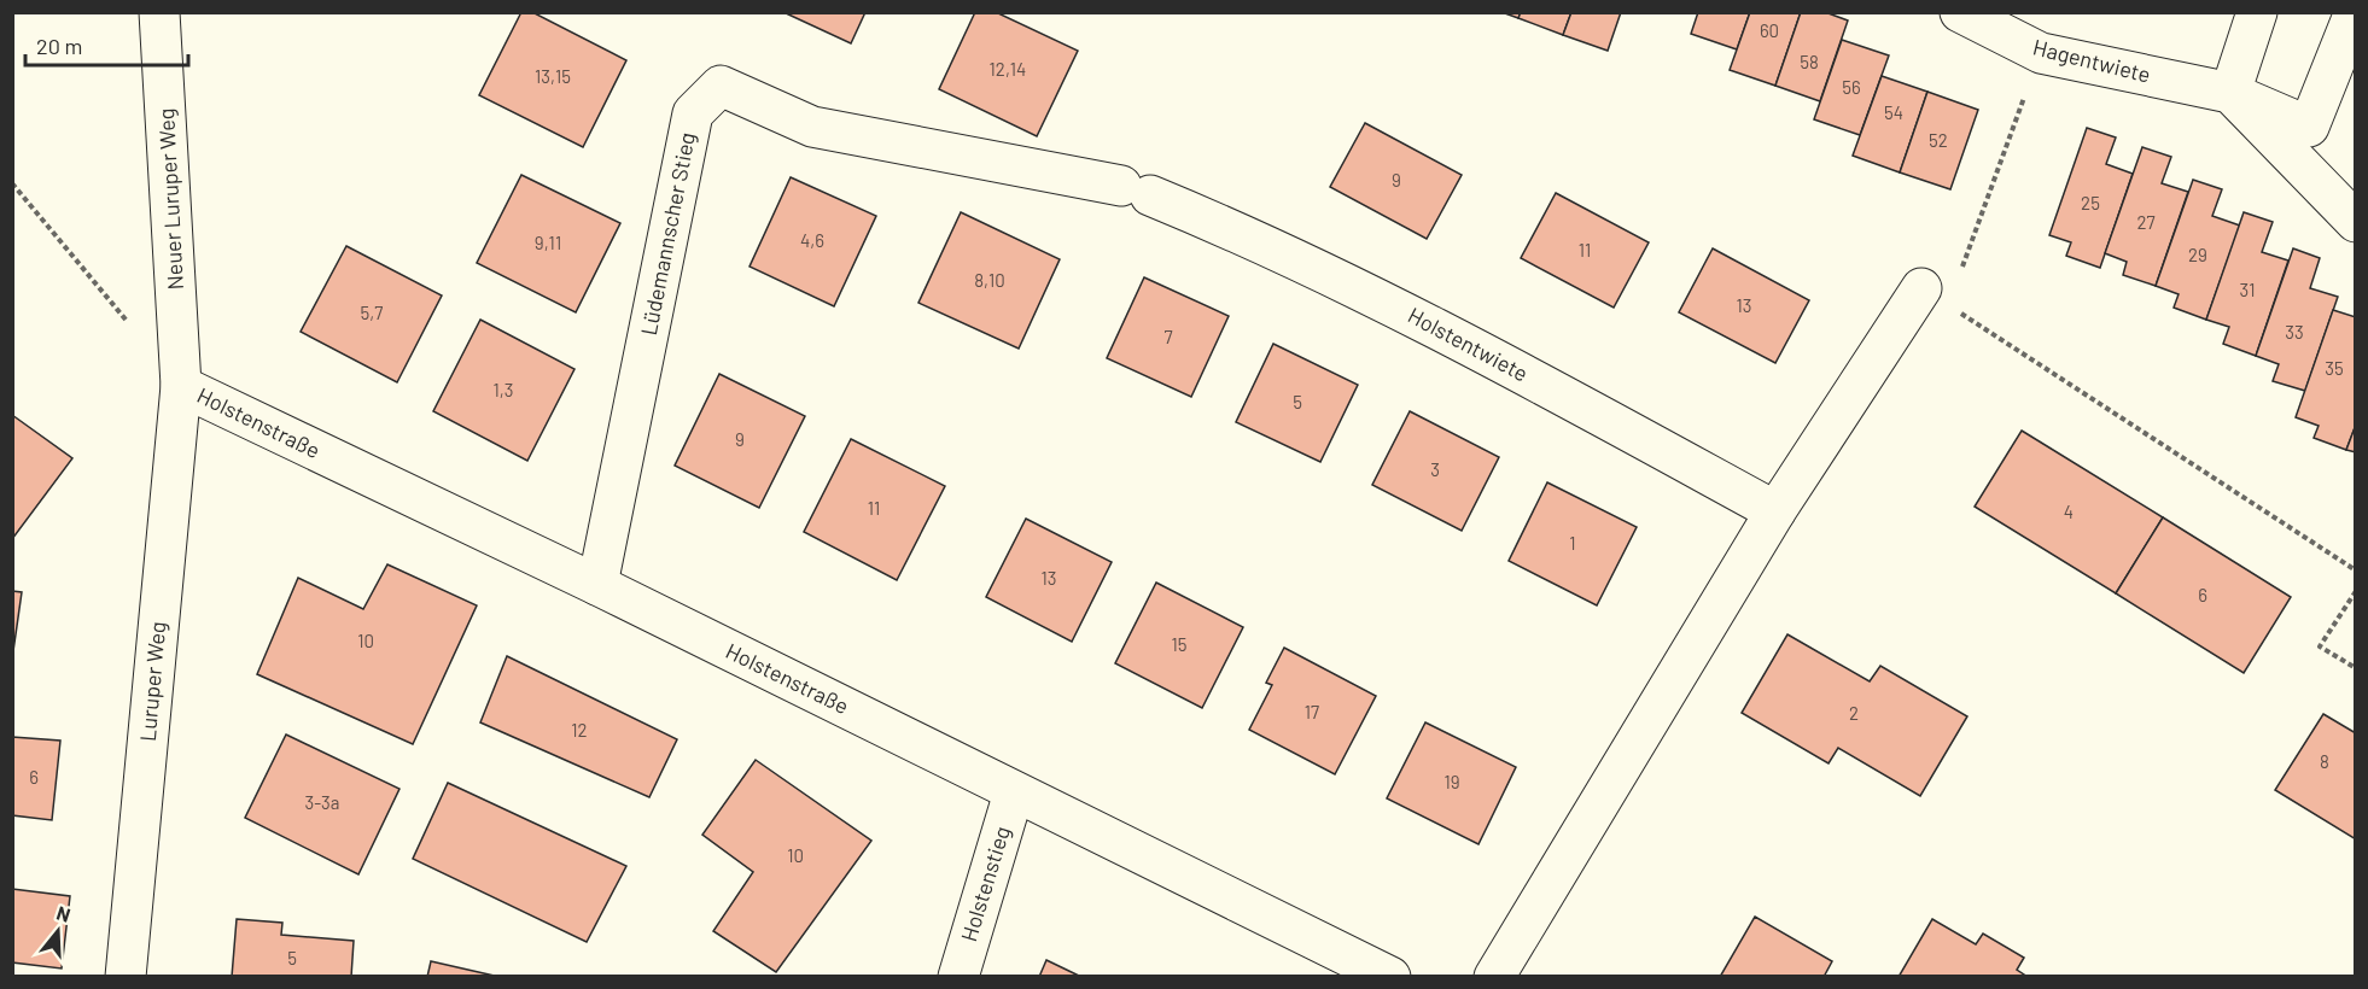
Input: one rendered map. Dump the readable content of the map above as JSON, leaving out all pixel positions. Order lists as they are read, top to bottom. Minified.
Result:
{"streets":{"street":["Hagentwiete","Neuer Luruper Weg","Lüdemannscher Stieg","Holstentwiete","Holstenstraße","Luruper Weg","Holstenstieg"]},"crossings":[["Neuer Luruper Weg","Holstenstraße"],["Neuer Luruper Weg","Luruper Weg"],["Lüdemannscher Stieg","Holstentwiete"],["Lüdemannscher Stieg","Holstenstraße"],["Holstenstraße","Luruper Weg"],["Holstenstraße","Holstenstieg"]],"house_numbers":["60","58","12,14","13,15","56","54","52","9","25","27","4,6","9,11","11","29","8,10","31","13","5,7","33","7","35","1,3","5","9","3","11","4","1","13","6","10","15","17","2","12","8","6","19","3-3a","10","5"],"scale_bar":"20 m","north":"top"}
